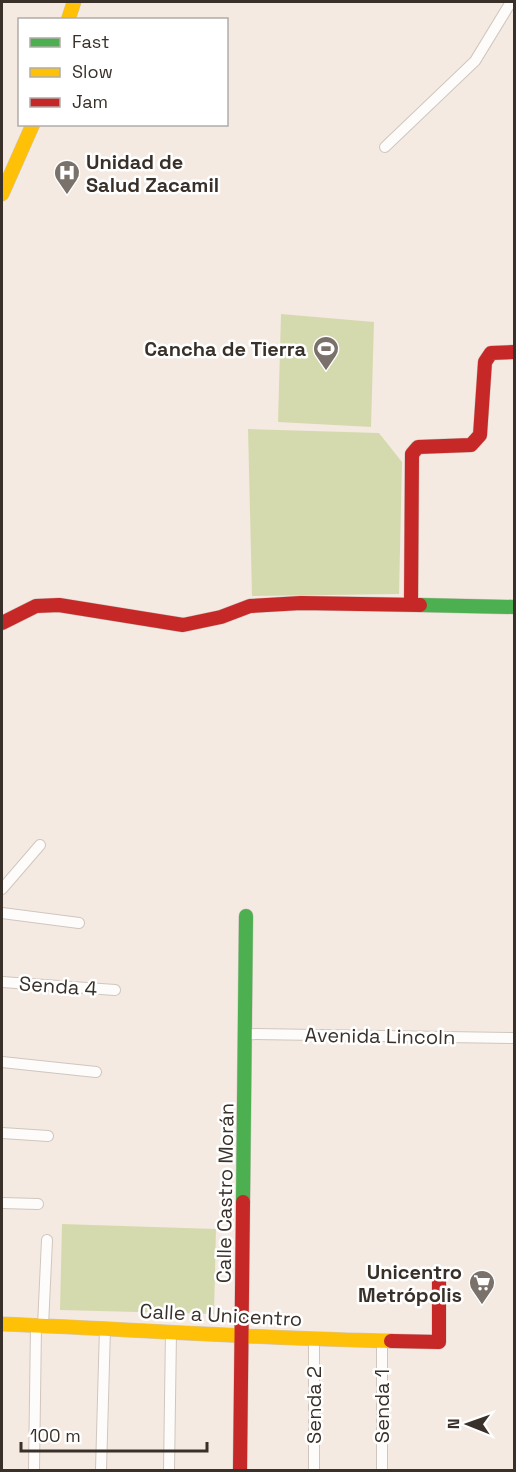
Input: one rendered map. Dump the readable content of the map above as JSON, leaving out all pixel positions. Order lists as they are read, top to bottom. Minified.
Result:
{"streets":{"street":["Senda 4","Avenida Lincoln","Calle Castro Morán","Calle a Unicentro","Senda 2","Senda 1"]},"crossings":[["Avenida Lincoln","Calle Castro Morán"],["Calle Castro Morán","Calle a Unicentro"],["Calle a Unicentro","Senda 2"],["Calle a Unicentro","Senda 1"]],"places":{"hospital":["Unidad de Salud Zacamil"],"sports":["Cancha de Tierra"],"supermarket":["Unicentro Metrópolis"]},"legend":["Fast","Slow","Jam"],"scale_bar":"100 m","north":"left"}
